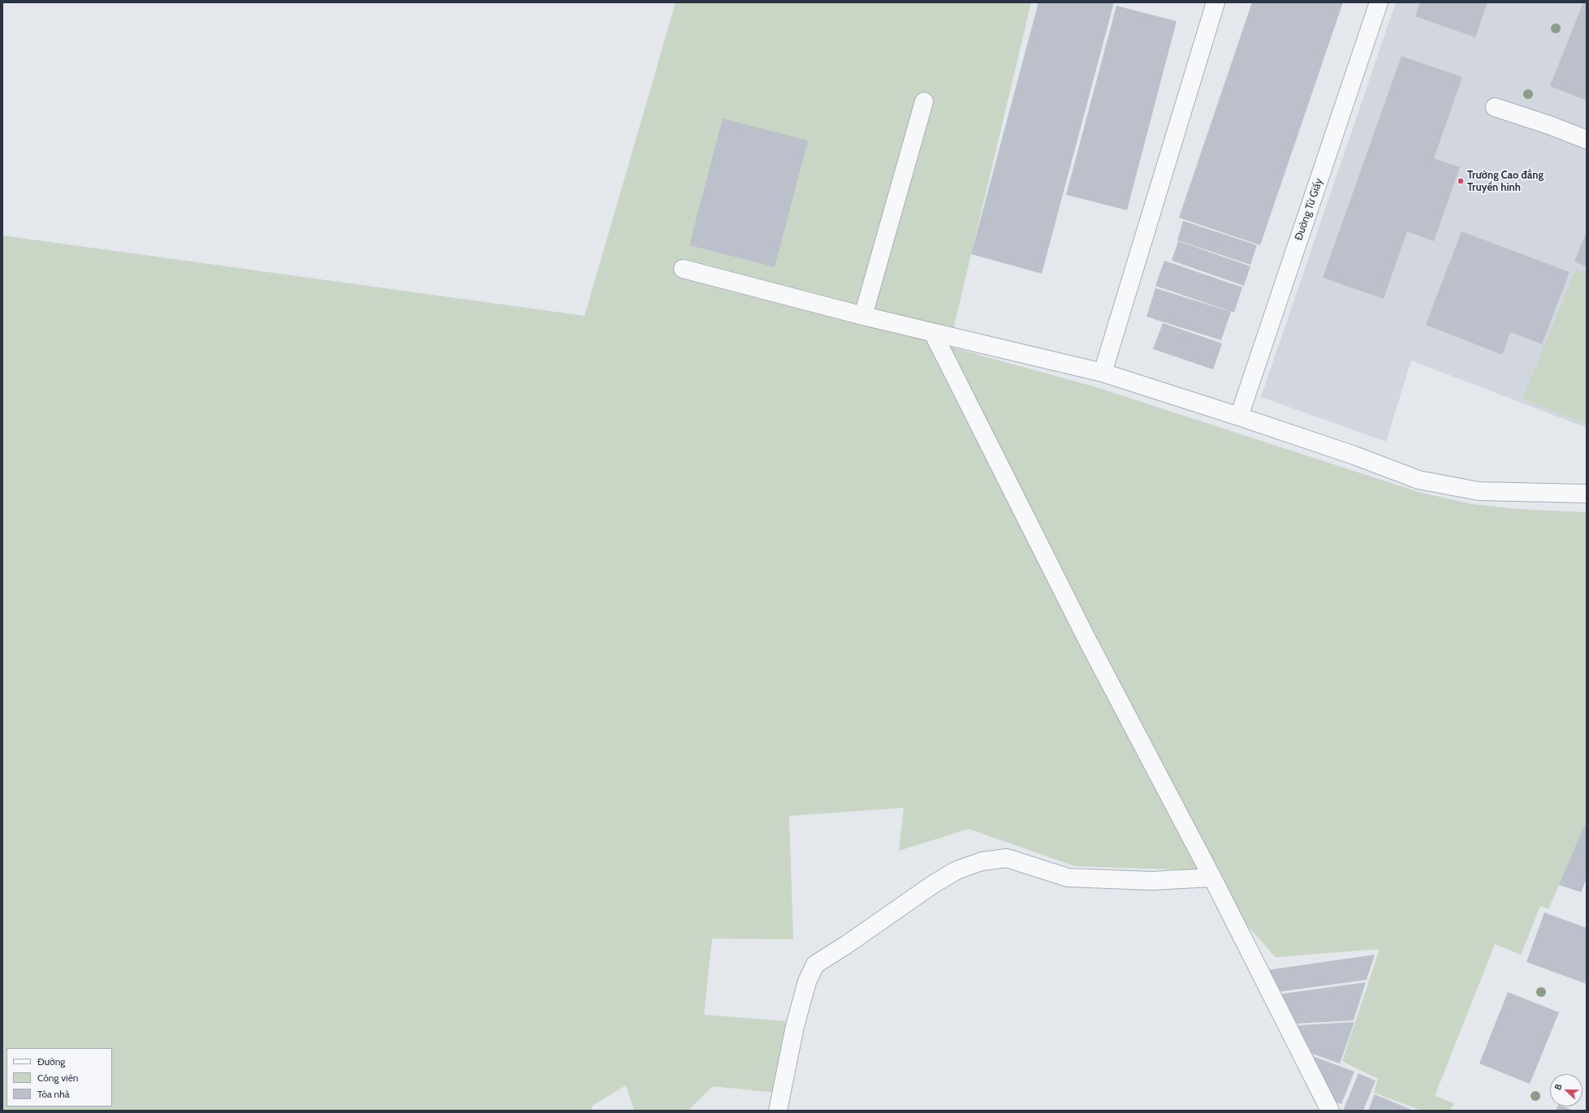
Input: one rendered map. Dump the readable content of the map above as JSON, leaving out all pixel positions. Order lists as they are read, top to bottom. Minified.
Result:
{"streets":{"street":["Đường Từ Giấy"]},"places":["Trường Cao đẳng Truyền hình"],"legend":["Đường","Công viên","Tòa nhà"],"north":"left"}
